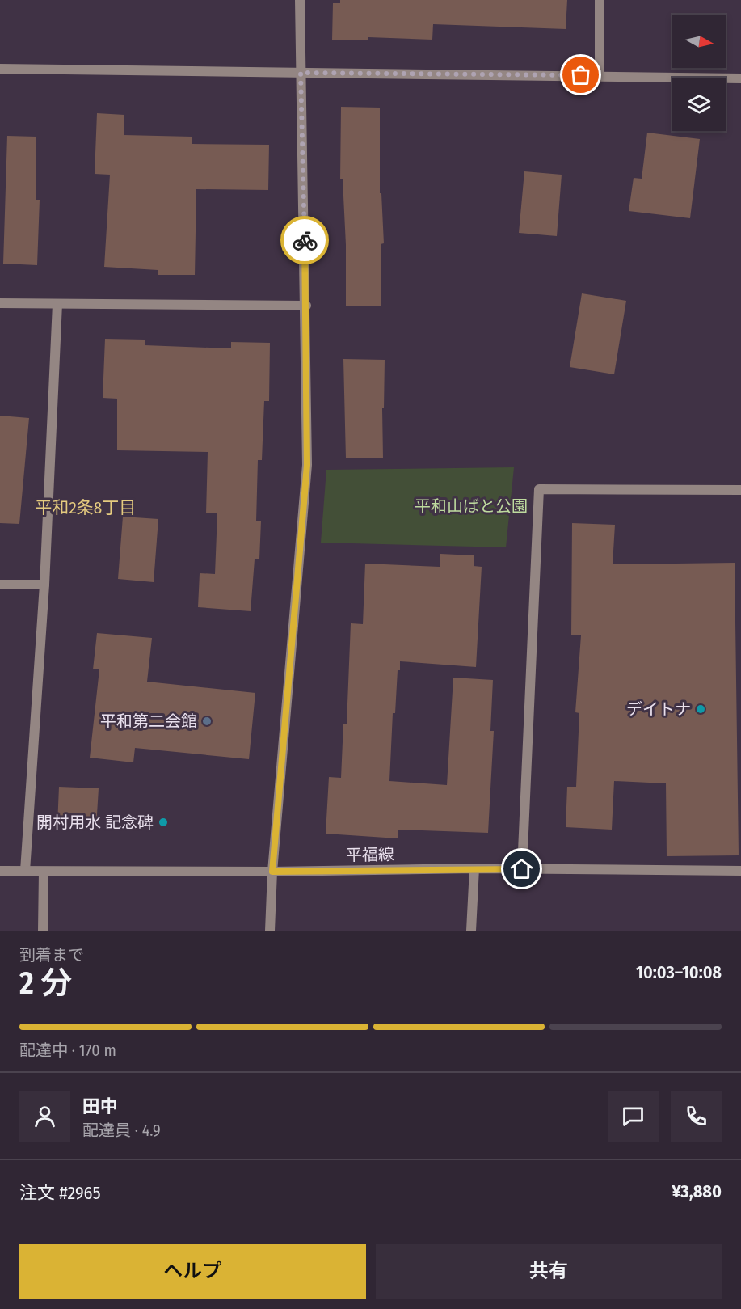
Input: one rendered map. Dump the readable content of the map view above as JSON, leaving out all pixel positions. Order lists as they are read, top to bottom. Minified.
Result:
{"streets":{"street":["平福線"]},"districts":["平和2条8丁目"],"parks":["平和山ばと公園"],"places":["デイトナ","平和第二会館","開村用水 記念碑"],"north":"right","page":{"heading":["2 分","到着まで","10:03–10:08"],"panel":["田中","配達員 · 4.9","注文 #2965","¥3,880"],"bar":"配達中 · 170 m","buttons":["ヘルプ","共有"]}}
